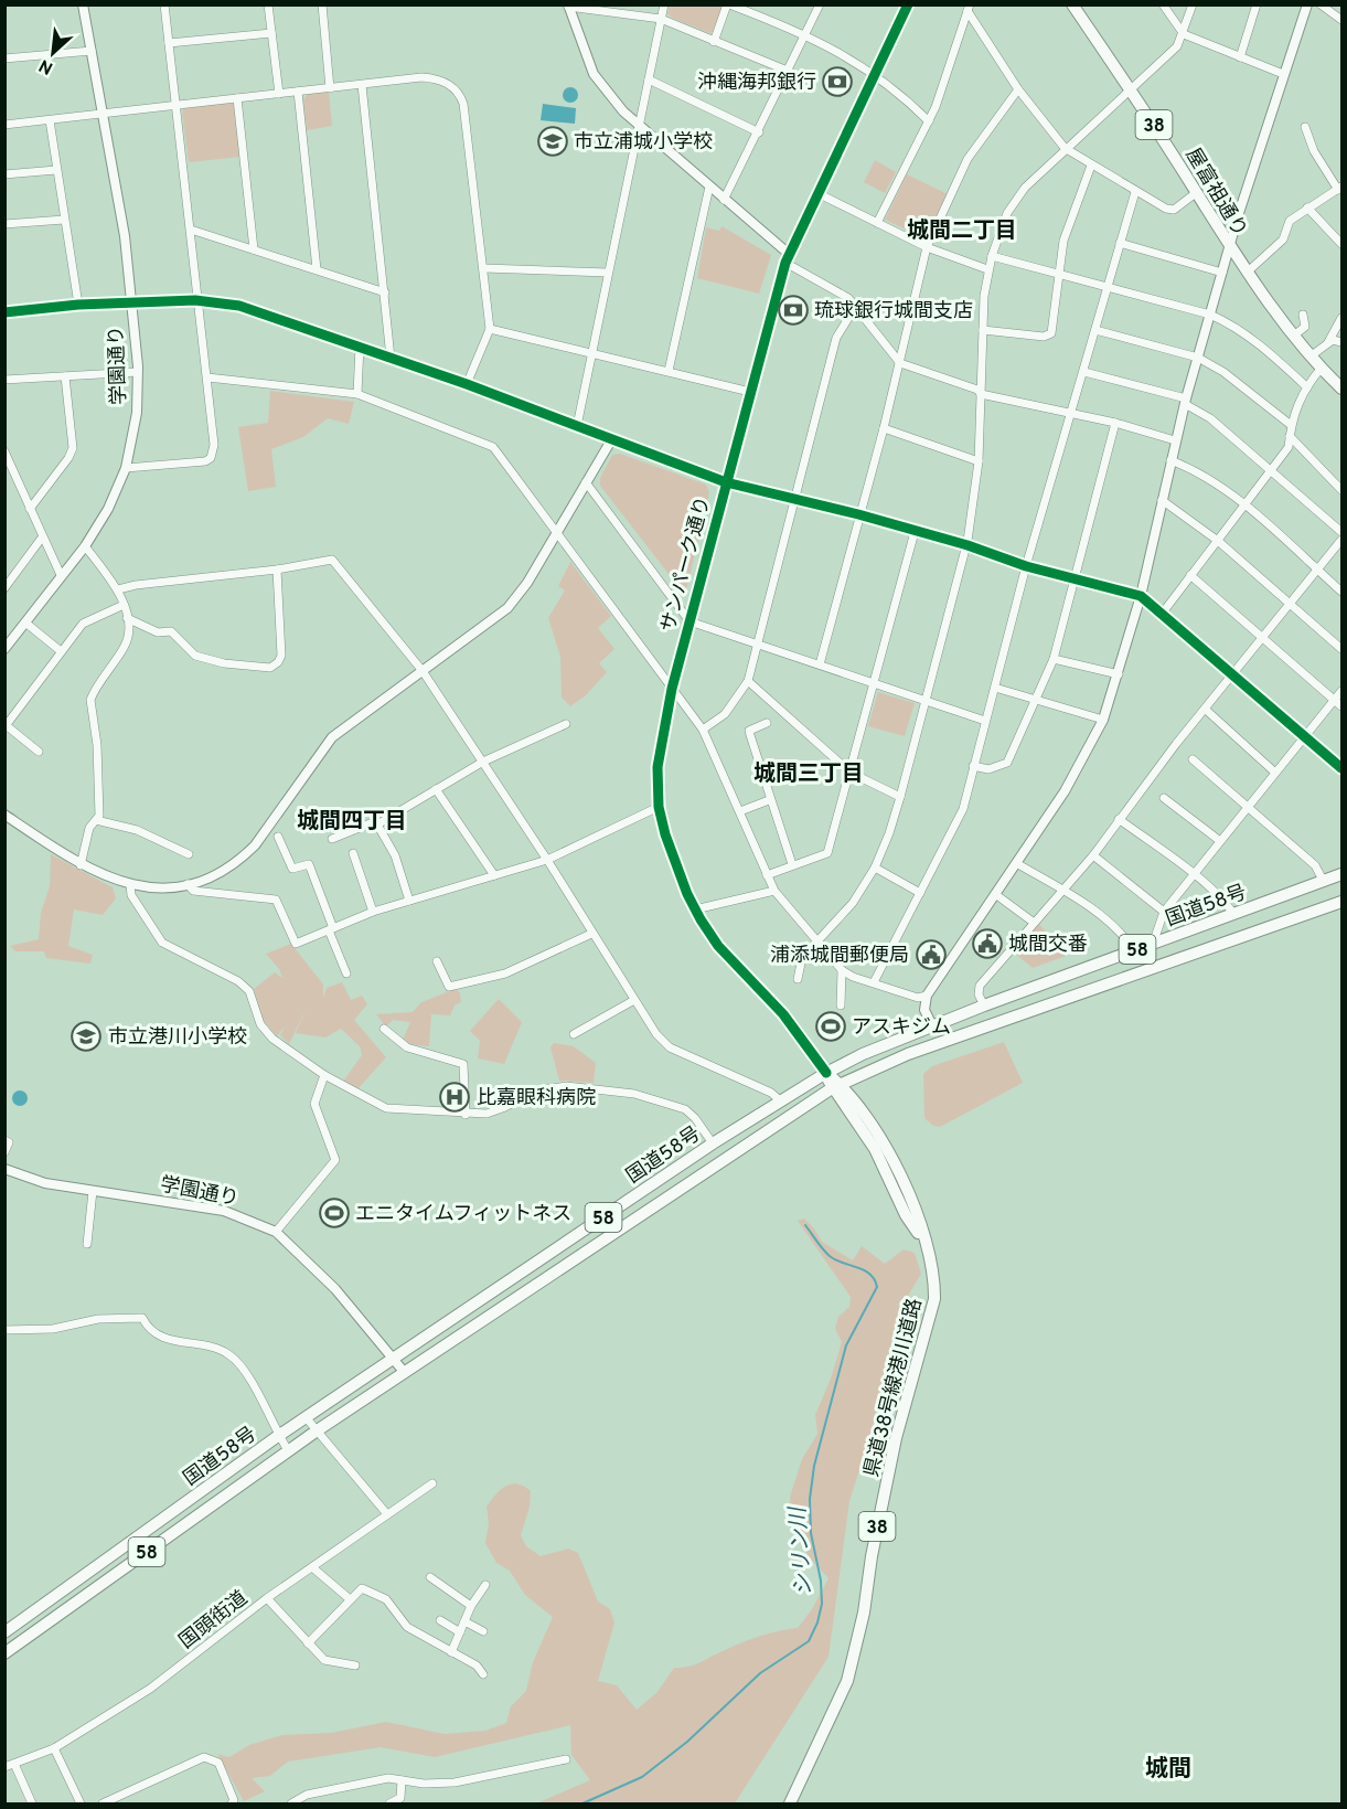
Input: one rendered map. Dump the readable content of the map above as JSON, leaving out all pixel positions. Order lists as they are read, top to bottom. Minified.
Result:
{"streets":{"main road":["38","屋富祖通り","国道58号","58","県道38号線港川道路"],"street":["学園通り","サンパーク通り","国頭街道"]},"crossings":[["学園通り","国道58号"],["サンパーク通り","国道58号"],["サンパーク通り","県道38号線港川道路"],["国道58号","県道38号線港川道路"]],"districts":["城間二丁目","城間三丁目","城間四丁目","城間"],"water":["シリン川"],"places":{"bank":["沖縄海邦銀行","琉球銀行城間支店"],"school or university":["市立浦城小学校","市立港川小学校"],"public building":["城間交番","浦添城間郵便局"],"sports":["アスキジム","エニタイムフィットネス"],"hospital":["比嘉眼科病院"]},"north":"bottom left"}
